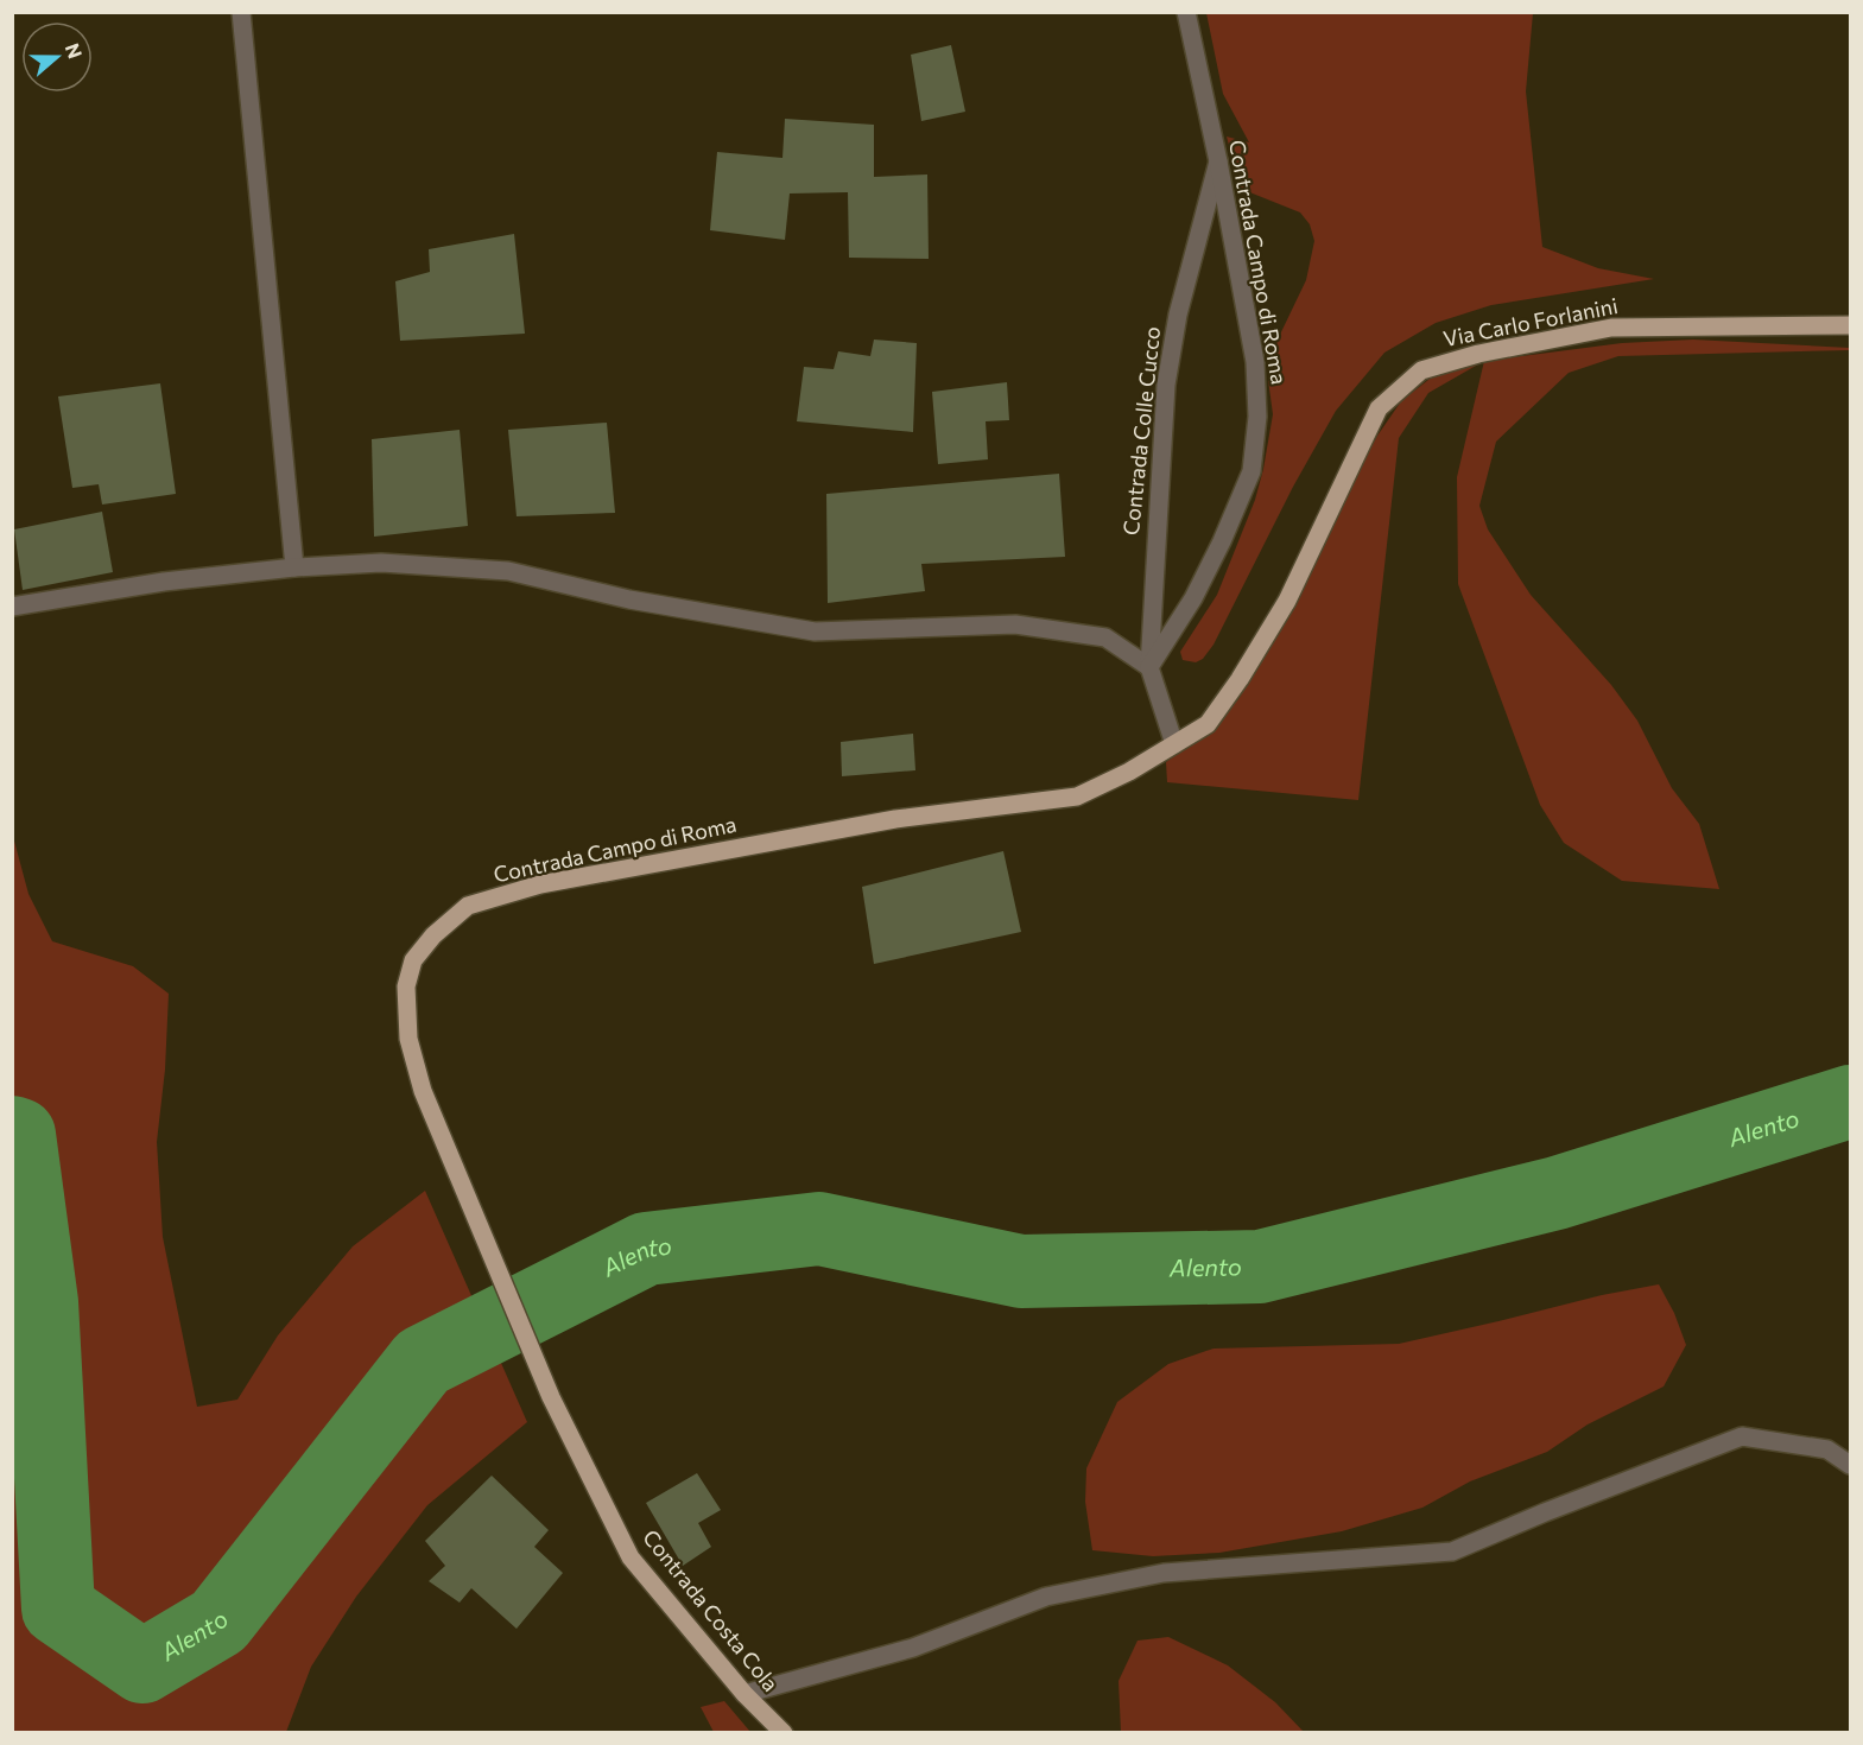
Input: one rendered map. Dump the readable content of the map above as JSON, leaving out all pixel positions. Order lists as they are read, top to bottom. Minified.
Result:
{"streets":{"main road":["Contrada Campo di Roma","Via Carlo Forlanini","Contrada Costa Cola"],"street":["Contrada Colle Cucco"]},"crossings":[["Contrada Campo di Roma","Via Carlo Forlanini"],["Contrada Campo di Roma","Contrada Colle Cucco"],["Contrada Campo di Roma","Contrada Costa Cola"]],"water":["Alento"],"north":"right"}
